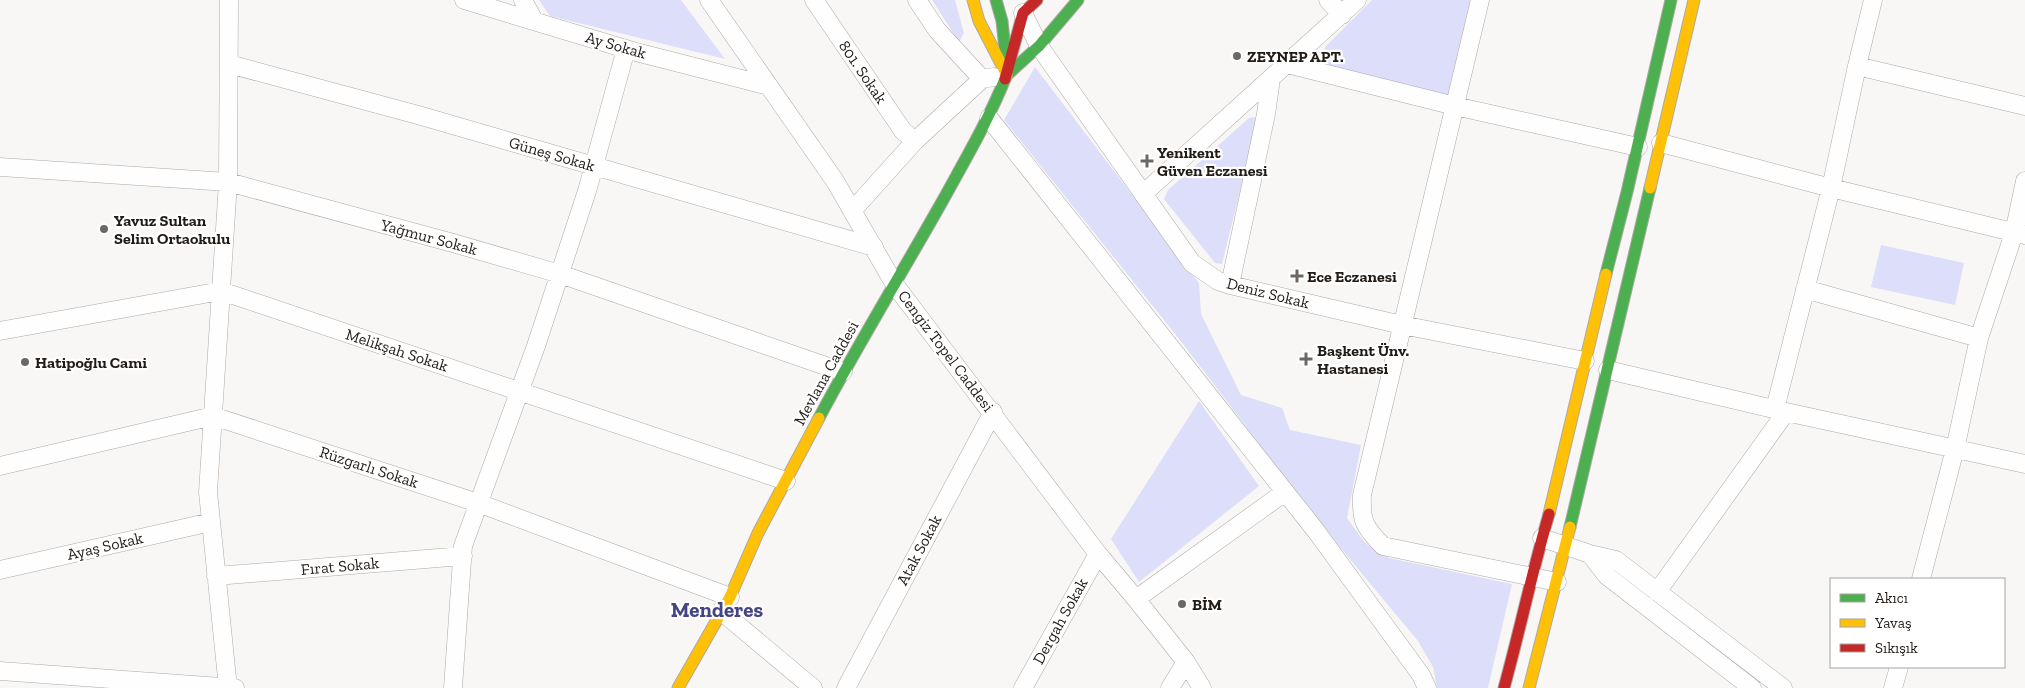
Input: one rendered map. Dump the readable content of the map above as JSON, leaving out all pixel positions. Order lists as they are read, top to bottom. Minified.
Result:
{"streets":{"main road":["Mevlana Caddesi"],"street":["Ay Sokak","801. Sokak","Güneş Sokak","Yağmur Sokak","Deniz Sokak","Melikşah Sokak","Cengiz Topel Caddesi","Rüzgarlı Sokak","Ayaş Sokak","Atak Sokak","Fırat Sokak","Dergah Sokak"]},"crossings":[["Ay Sokak","Cengiz Topel Caddesi"],["Güneş Sokak","Cengiz Topel Caddesi"],["Yağmur Sokak","Mevlana Caddesi"],["Deniz Sokak","Mevlana Caddesi"],["Melikşah Sokak","Mevlana Caddesi"],["Cengiz Topel Caddesi","Mevlana Caddesi"],["Cengiz Topel Caddesi","Atak Sokak"],["Cengiz Topel Caddesi","Dergah Sokak"],["Mevlana Caddesi","Rüzgarlı Sokak"]],"districts":["Menderes"],"places":{"other":["ZEYNEP APT.","Yavuz Sultan Selim Ortaokulu","Hatipoğlu Cami","BİM"],"health":["Yenikent Güven Eczanesi","Ece Eczanesi","Başkent Ünv. Hastanesi"]},"legend":["Akıcı","Yavaş","Sıkışık"]}
